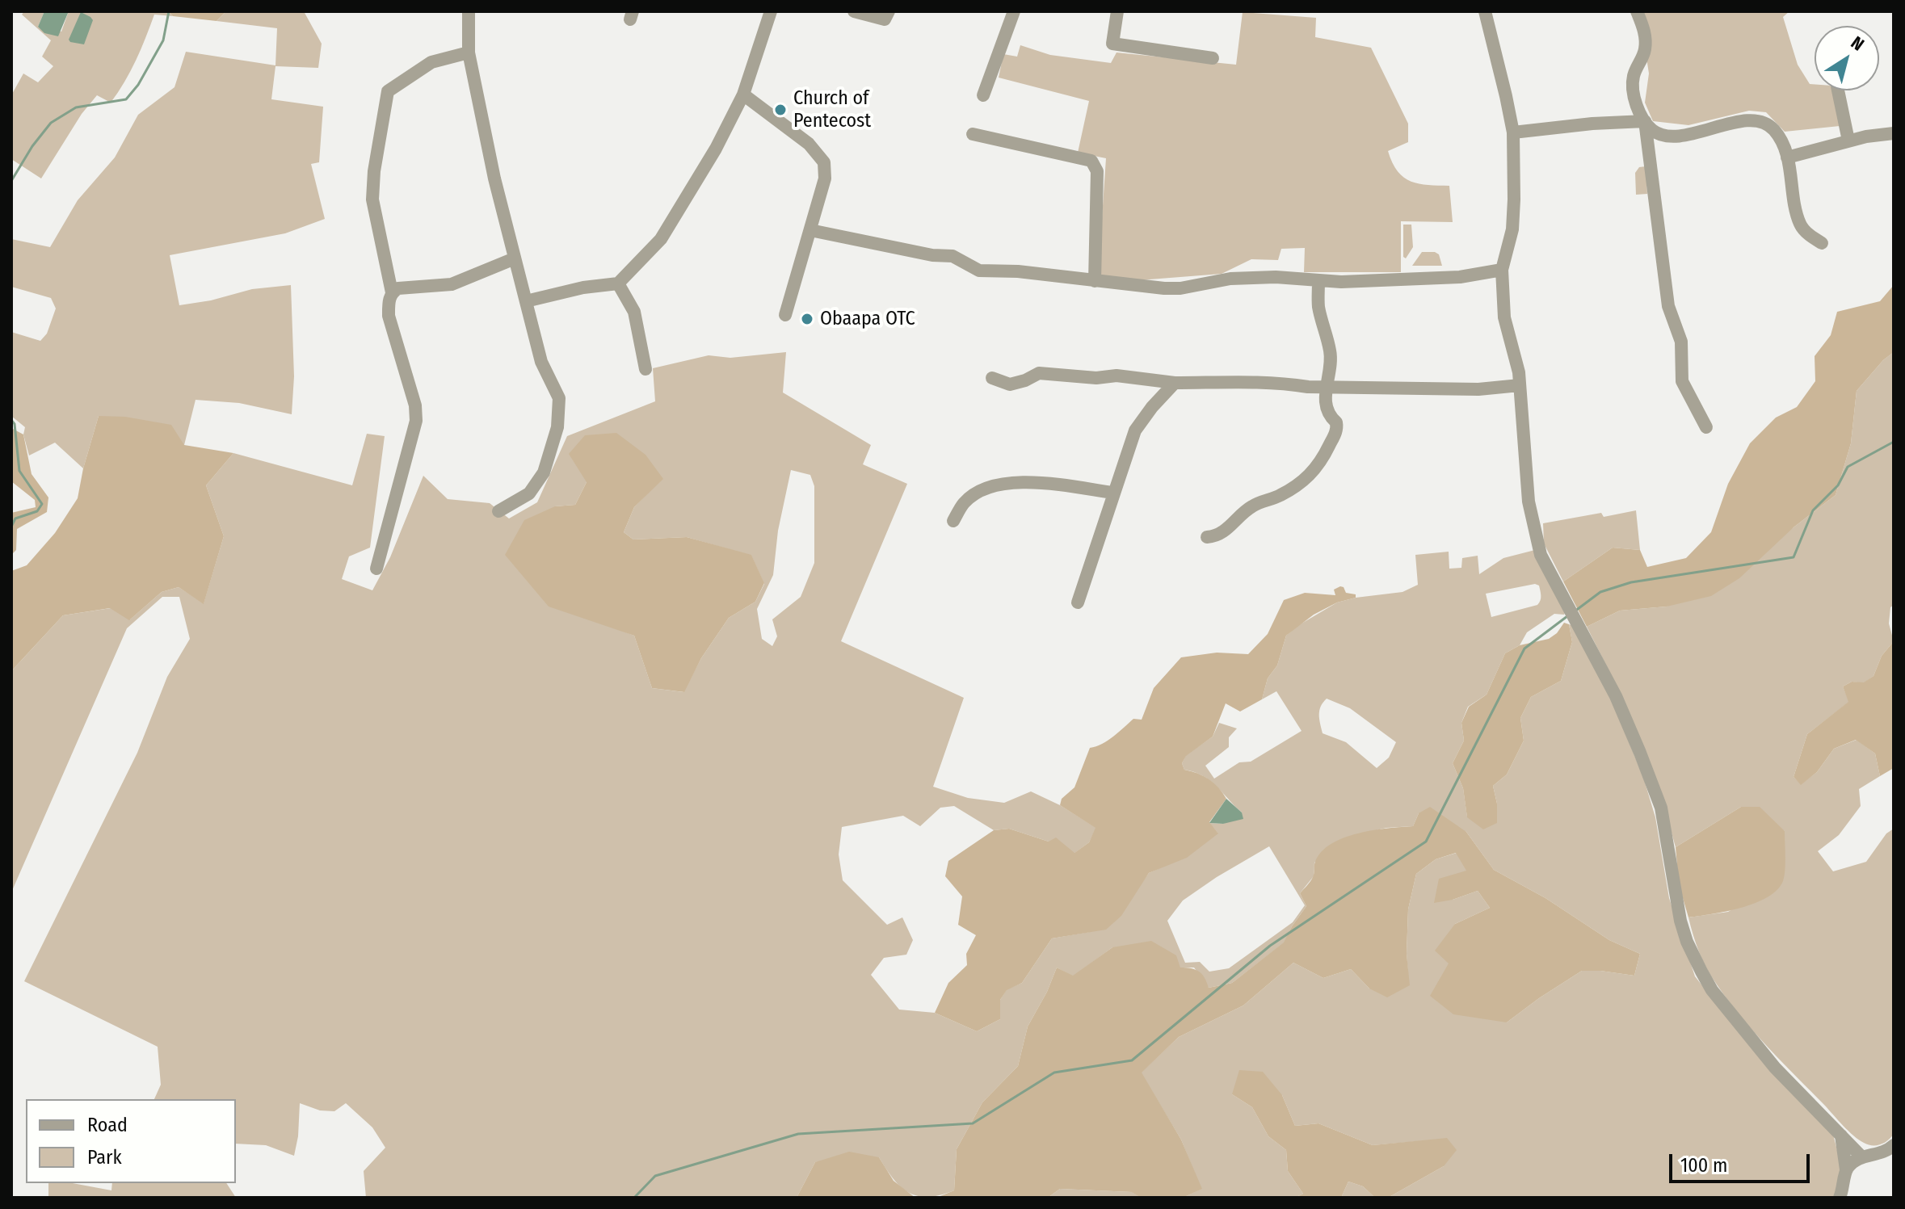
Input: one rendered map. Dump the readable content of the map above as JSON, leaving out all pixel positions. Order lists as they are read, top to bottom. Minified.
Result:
{"places":["Church of Pentecost","Obaapa OTC"],"legend":["Road","Park"],"scale_bar":"100 m","north":"top right"}
